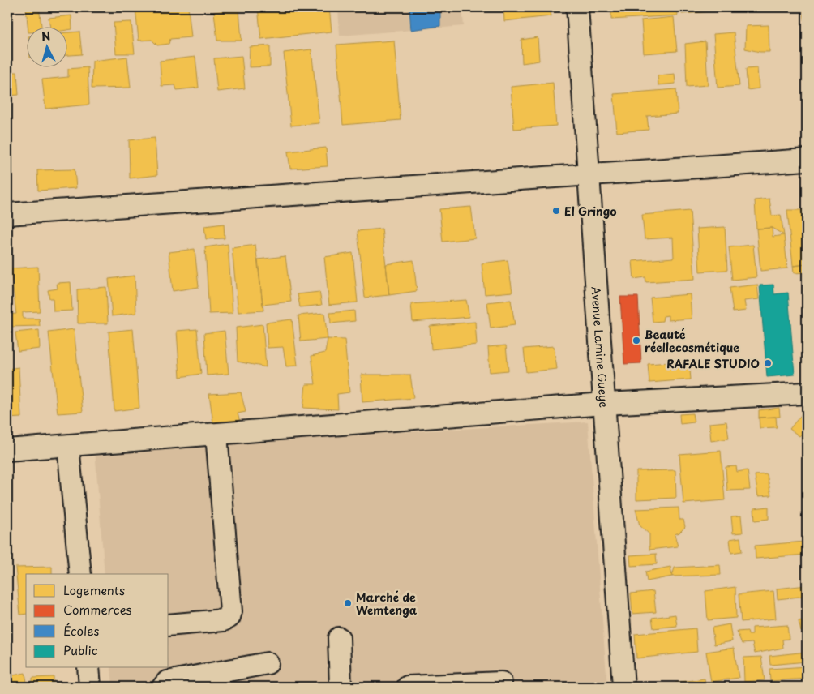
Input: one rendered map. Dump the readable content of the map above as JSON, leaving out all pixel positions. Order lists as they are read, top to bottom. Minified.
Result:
{"streets":{"street":["Avenue Lamine Gueye"]},"places":["El Gringo","Beauté réellecosmétique","RAFALE STUDIO","Marché de Wemtenga"],"legend":["Logements","Commerces","Écoles","Public"],"north":"top"}
